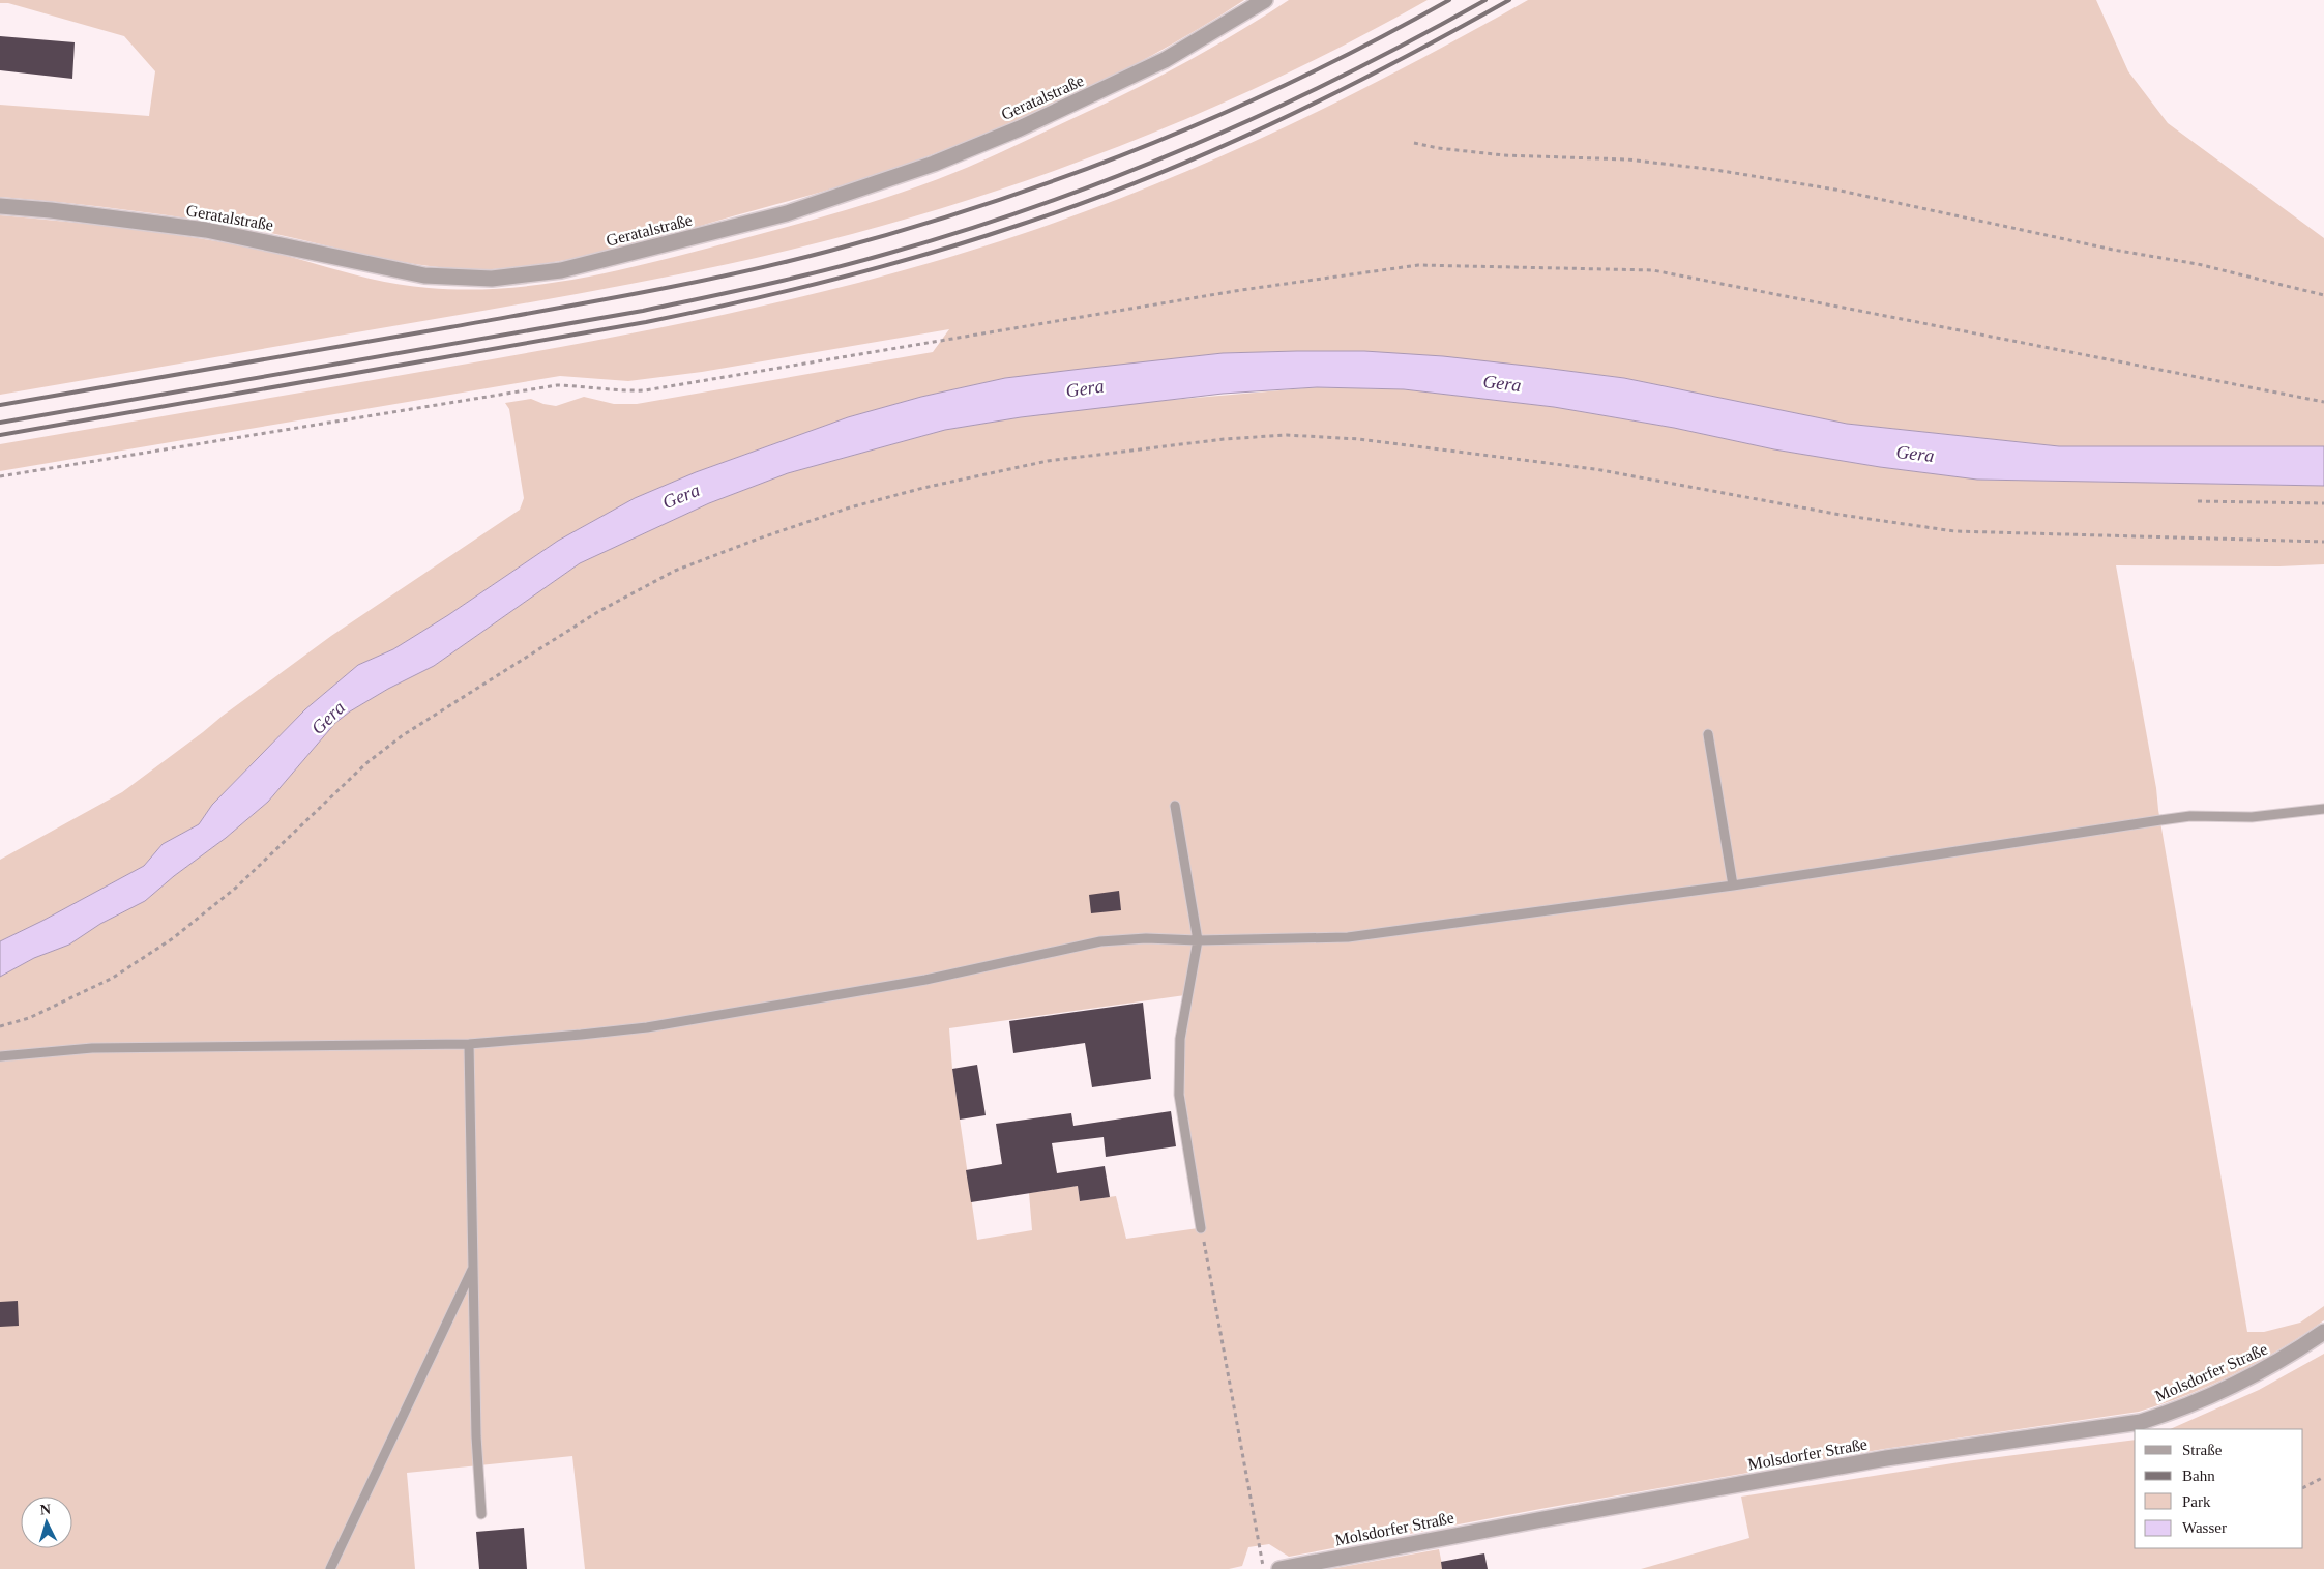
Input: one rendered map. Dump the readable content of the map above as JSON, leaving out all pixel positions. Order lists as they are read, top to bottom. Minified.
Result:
{"streets":{"street":["Geratalstraße","Molsdorfer Straße"]},"water":["Gera"],"legend":["Straße","Bahn","Park","Wasser"],"north":"top"}
